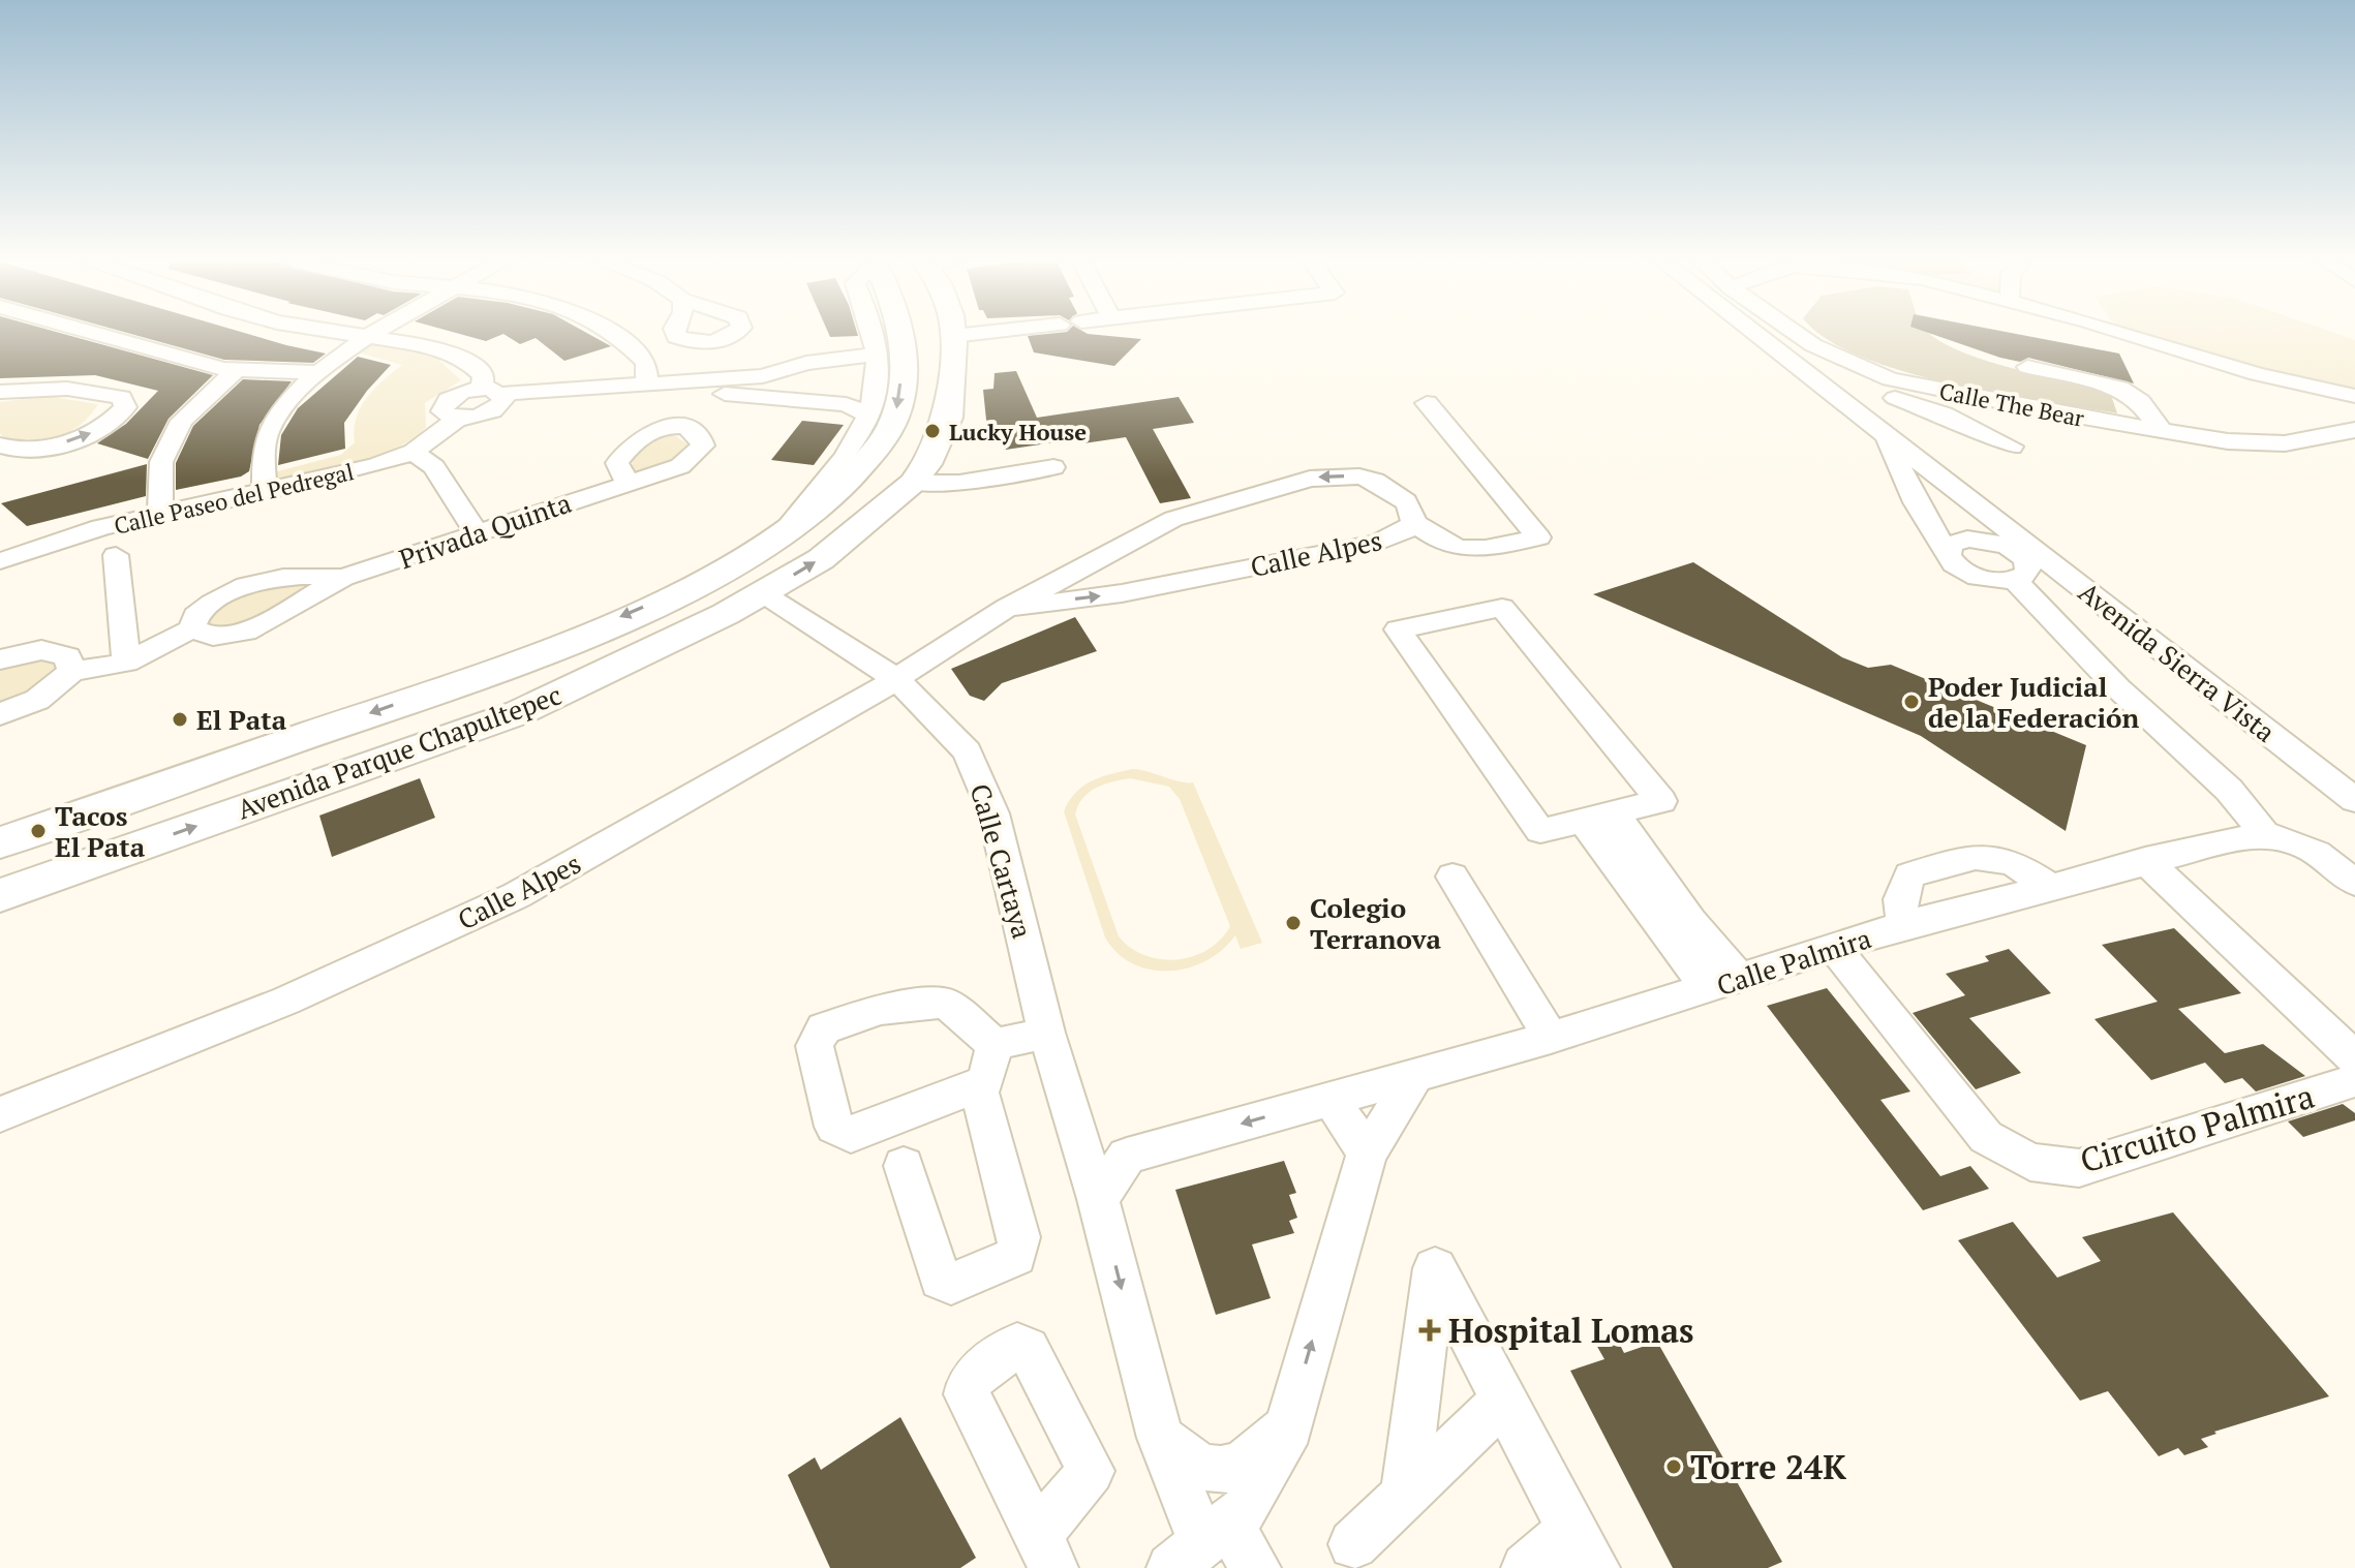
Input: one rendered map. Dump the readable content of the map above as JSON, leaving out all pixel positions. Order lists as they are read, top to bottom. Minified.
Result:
{"streets":{"main road":["Avenida Parque Chapultepec"],"street":["Calle The Bear","Calle Paseo del Pedregal","Privada Quinta","Calle Alpes","Avenida Sierra Vista","Calle Cartaya","Calle Palmira","Circuito Palmira"]},"crossings":[["Calle Alpes","Calle Cartaya"],["Avenida Parque Chapultepec","Calle Cartaya"],["Calle Palmira","Circuito Palmira"]],"places":{"other":["Lucky House","Poder Judicial de la Federación","El Pata","Tacos El Pata","Colegio Terranova","Torre 24K"],"health":["Hospital Lomas"]}}
